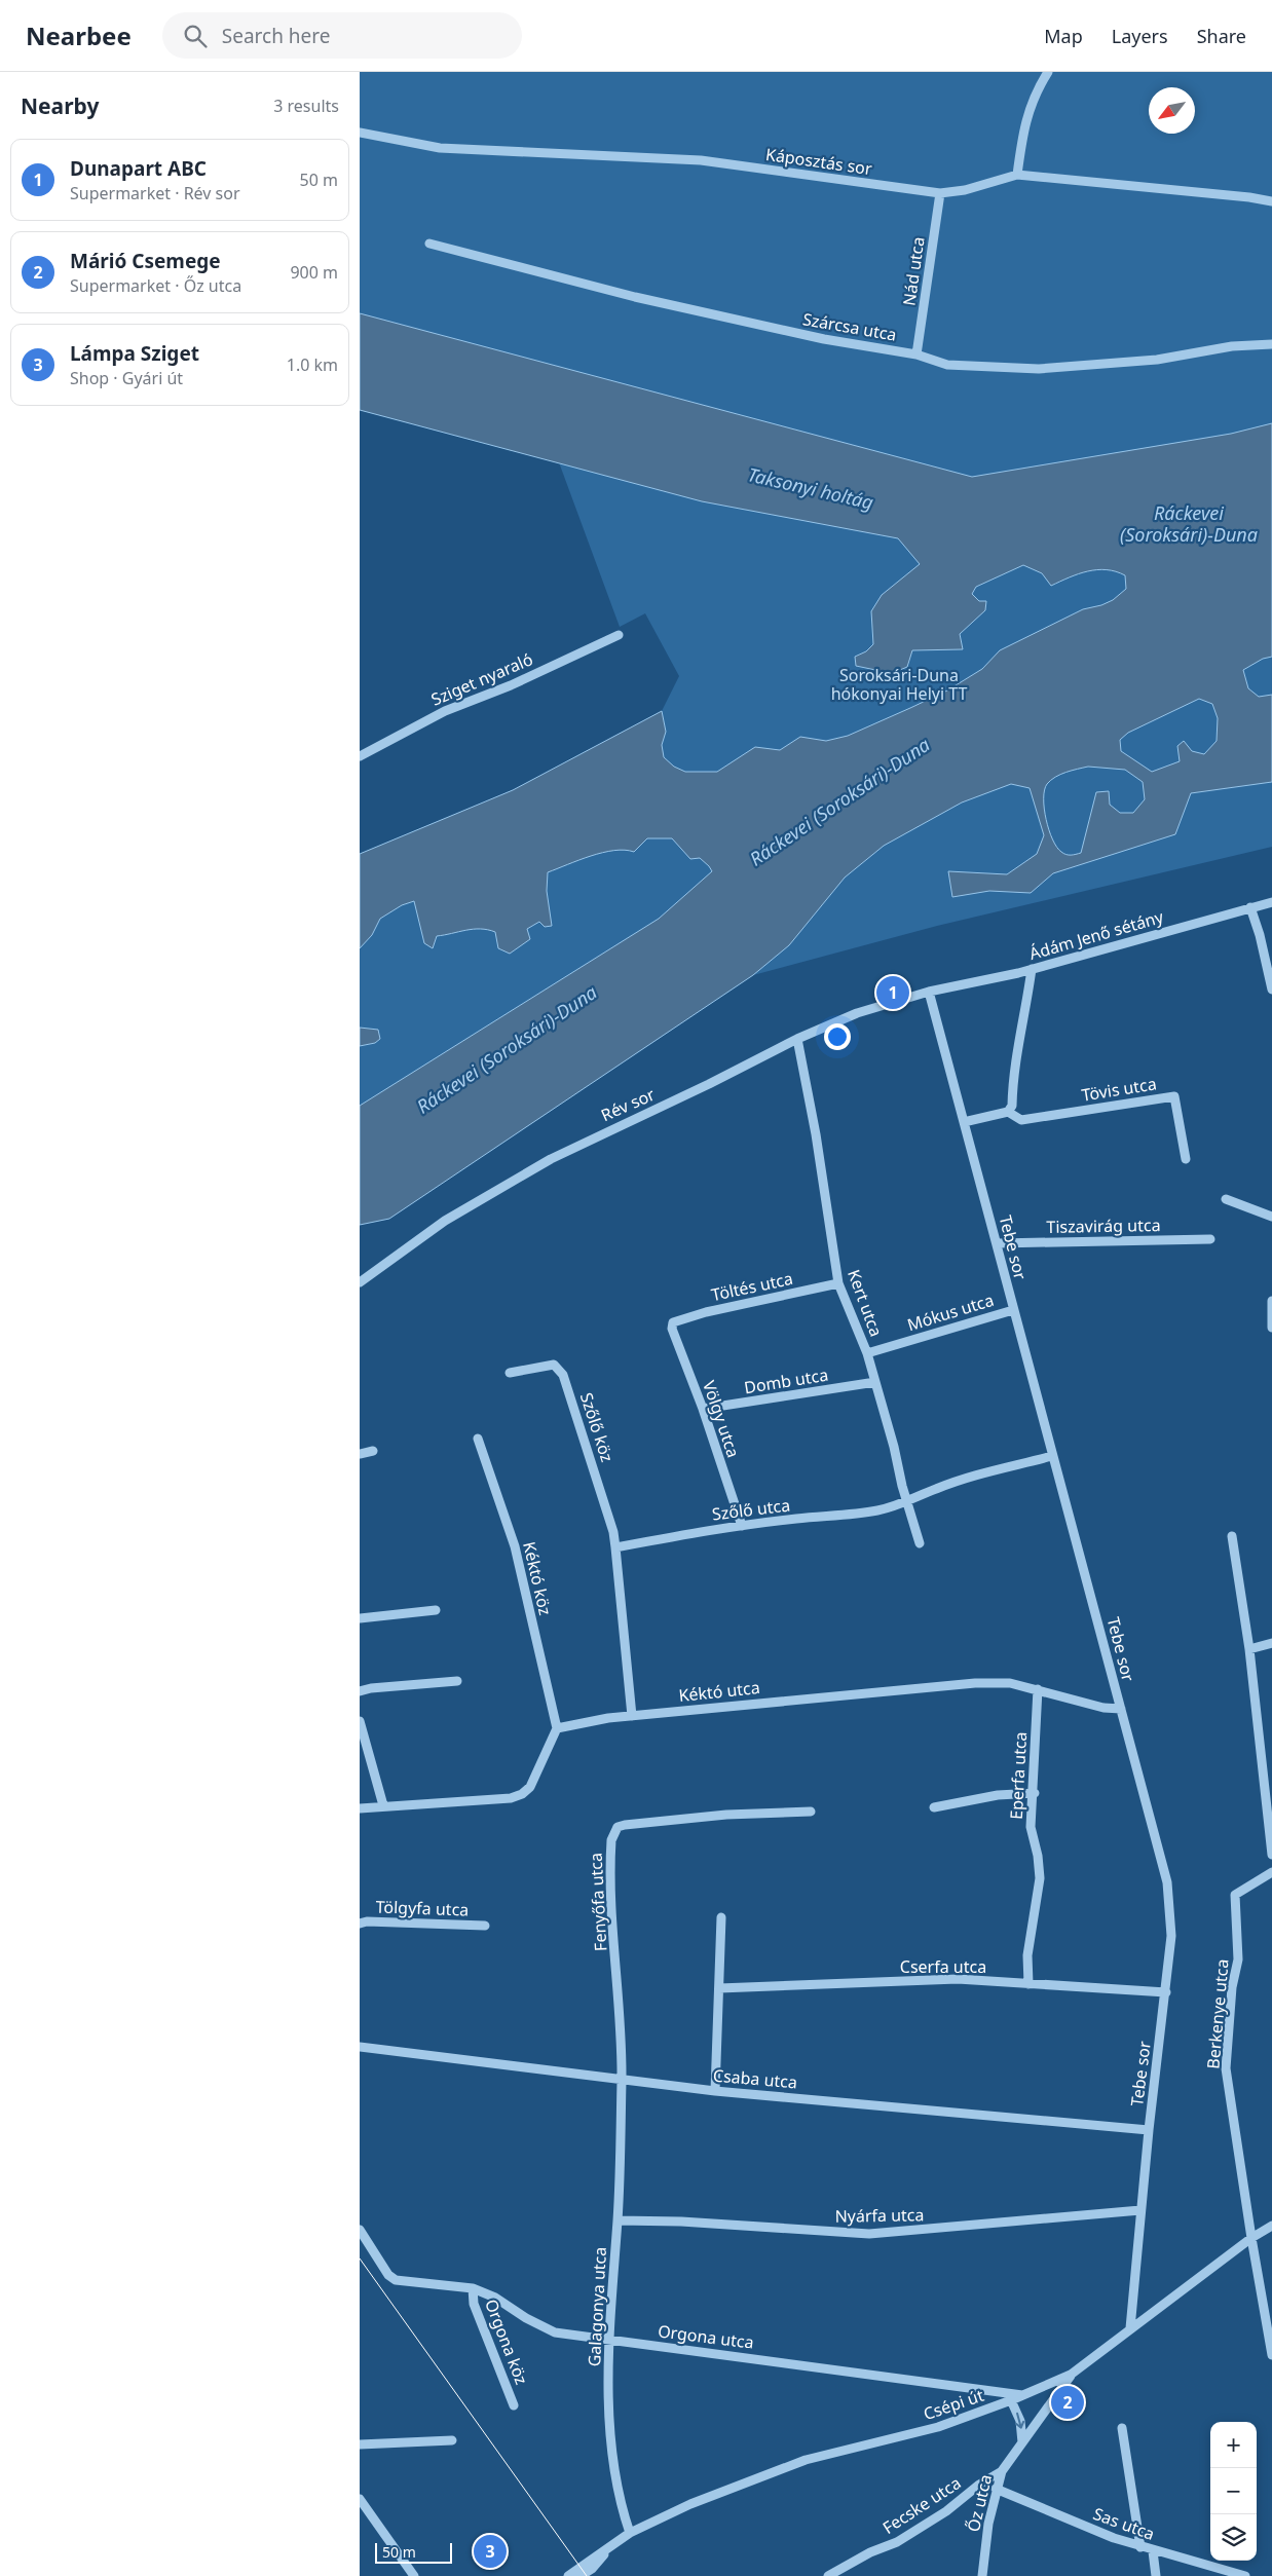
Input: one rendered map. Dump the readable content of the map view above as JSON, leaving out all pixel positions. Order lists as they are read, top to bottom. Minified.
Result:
{"streets":{"street":["Káposztás sor","Nád utca","Szárcsa utca","Sziget nyaraló","Ádám Jenő sétány","Tövis utca","Rév sor","Tiszavirág utca","Tebe sor","Töltés utca","Kert utca","Mókus utca","Domb utca","Völgy utca","Szőlő köz","Szőlő utca","Kéktó köz","Kéktó utca","Eperfa utca","Fenyőfa utca","Tölgyfa utca","Cserfa utca","Berkenye utca","Csaba utca","Nyárfa utca","Galagonya utca","Orgona utca","Orgona köz","Csépi út","Őz utca","Fecske utca","Sas utca"]},"crossings":[["Káposztás sor","Nád utca"],["Nád utca","Szárcsa utca"],["Ádám Jenő sétány","Rév sor"],["Ádám Jenő sétány","Tebe sor"],["Tövis utca","Tebe sor"],["Rév sor","Tebe sor"],["Rév sor","Kert utca"],["Tiszavirág utca","Tebe sor"],["Tebe sor","Mókus utca"],["Tebe sor","Szőlő utca"],["Tebe sor","Kéktó utca"],["Tebe sor","Cserfa utca"],["Tebe sor","Csaba utca"],["Tebe sor","Nyárfa utca"],["Tebe sor","Csépi út"],["Töltés utca","Kert utca"],["Töltés utca","Völgy utca"],["Kert utca","Mókus utca"],["Kert utca","Domb utca"],["Kert utca","Szőlő utca"],["Domb utca","Völgy utca"],["Völgy utca","Szőlő utca"],["Szőlő köz","Szőlő utca"],["Kéktó köz","Kéktó utca"],["Kéktó utca","Eperfa utca"],["Eperfa utca","Cserfa utca"],["Fenyőfa utca","Csaba utca"],["Fenyőfa utca","Galagonya utca"],["Berkenye utca","Csépi út"],["Csaba utca","Galagonya utca"],["Nyárfa utca","Galagonya utca"],["Galagonya utca","Orgona utca"],["Galagonya utca","Csépi út"],["Orgona utca","Orgona köz"],["Orgona utca","Csépi út"],["Csépi út","Őz utca"],["Őz utca","Fecske utca"],["Őz utca","Sas utca"]],"water":["Taksonyi holtág","Ráckevei (Soroksári)-Duna"],"parks":["Soroksári-Duna hókonyai Helyi TT"],"scale_bar":"50 m","north":"bottom left","page":{"header":"Nearbee","search":"Search here","nav":["Map","Layers","Share"],"heading":["Nearby","3 results"],"list":[{"mark":"1","name":"Dunapart ABC","note":"Supermarket · Rév sor","value":"50 m"},{"mark":"2","name":"Márió Csemege","note":"Supermarket · Őz utca","value":"900 m"},{"mark":"3","name":"Lámpa Sziget","note":"Shop · Gyári út","value":"1.0 km"}],"pins":["1","2","3"],"map_buttons":["+","−"],"scale":"50 m"}}
